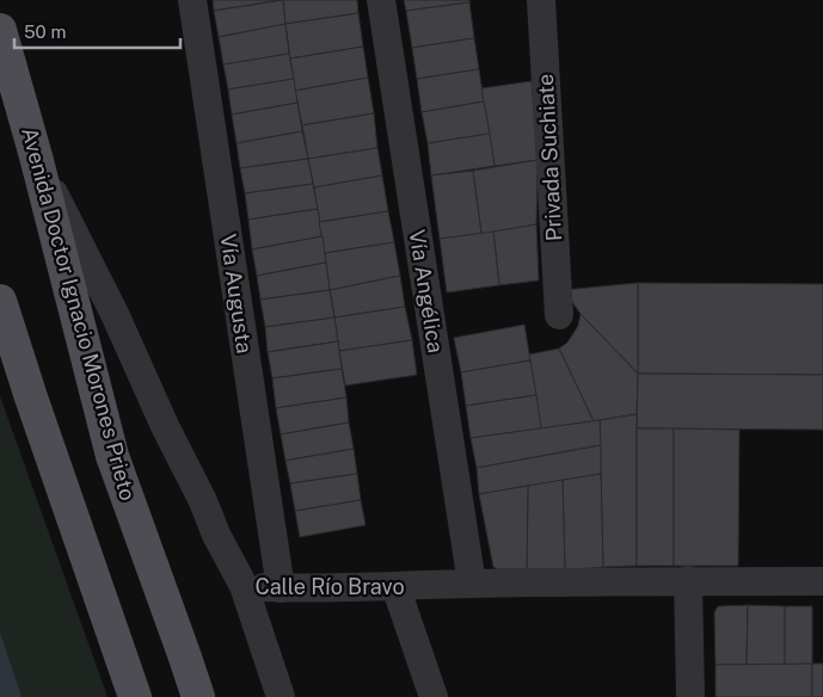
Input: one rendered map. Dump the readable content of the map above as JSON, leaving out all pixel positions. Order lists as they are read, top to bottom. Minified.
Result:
{"streets":{"main road":["Avenida Doctor Ignacio Morones Prieto"],"street":["Privada Suchiate","Vía Angélica","Vía Augusta","Calle Río Bravo"]},"crossings":[["Vía Angélica","Calle Río Bravo"],["Vía Augusta","Calle Río Bravo"],["Avenida Doctor Ignacio Morones Prieto","Calle Río Bravo"]],"scale_bar":"50 m"}
